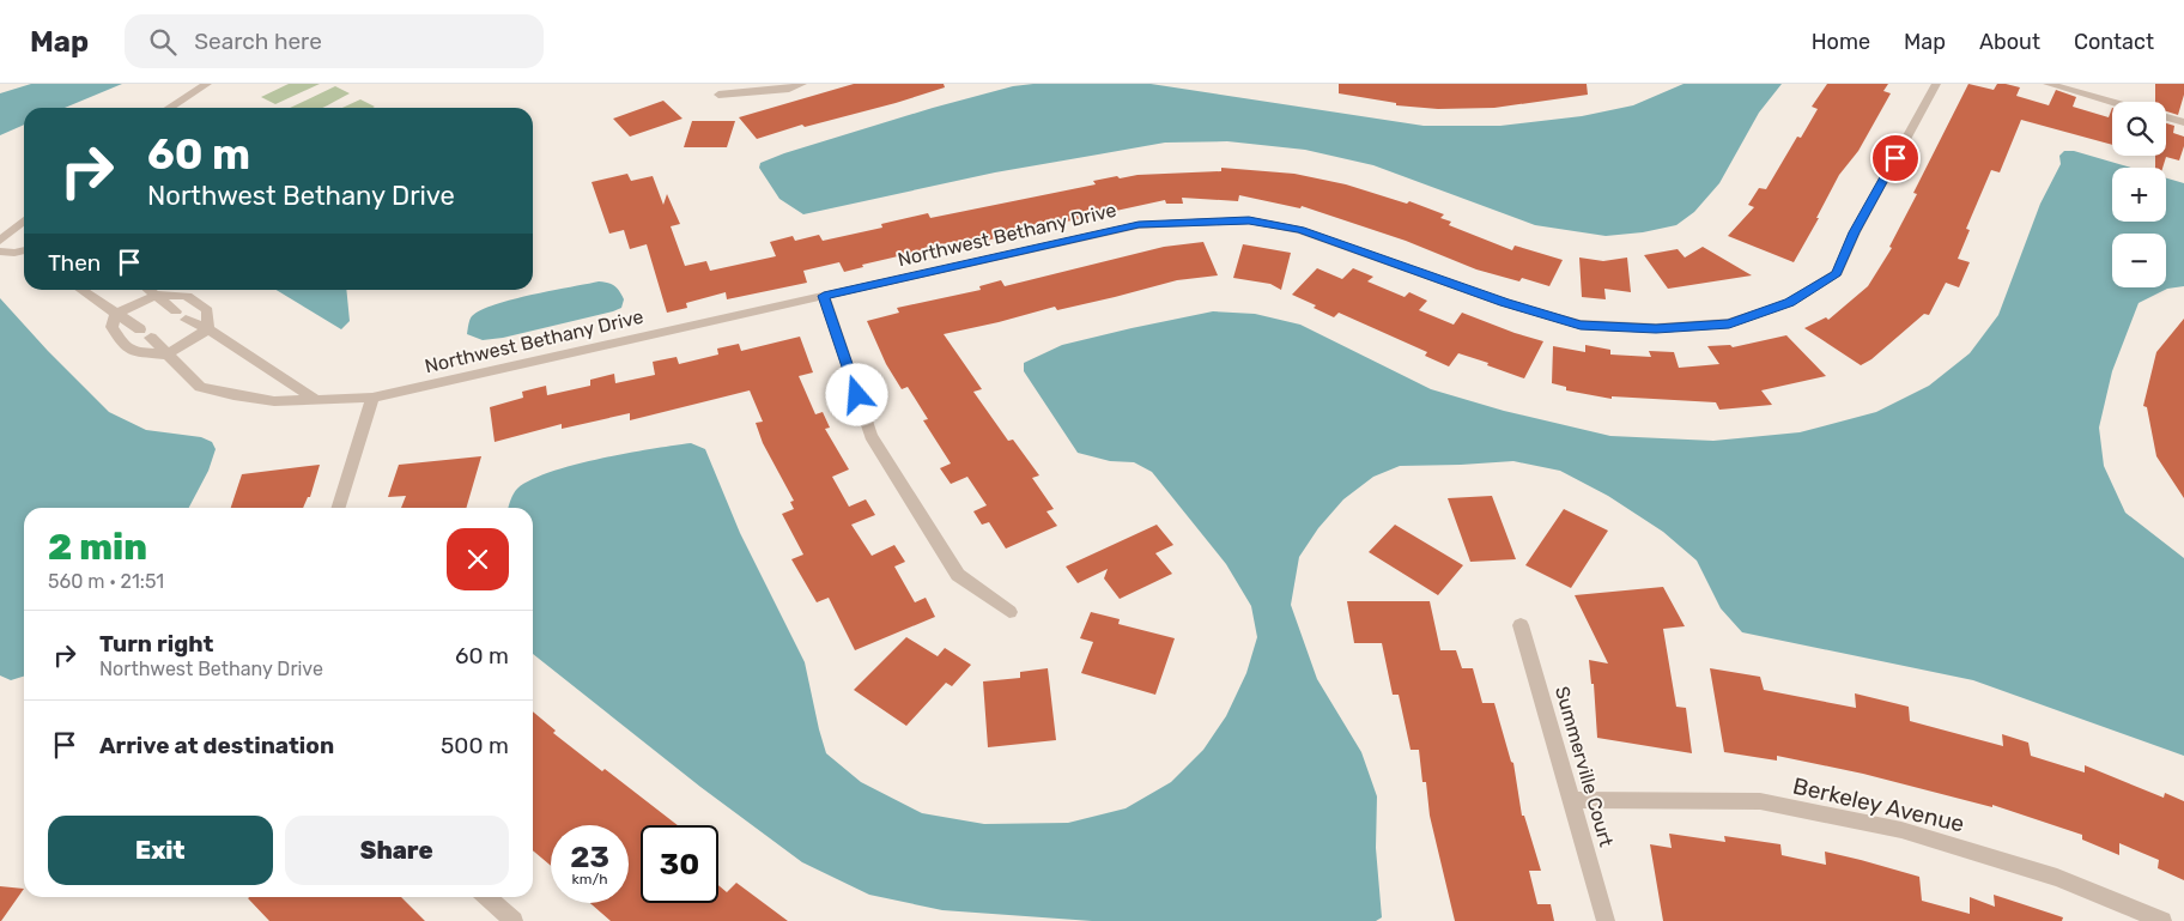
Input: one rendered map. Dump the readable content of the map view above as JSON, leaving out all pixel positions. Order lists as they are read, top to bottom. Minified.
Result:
{"streets":{"street":["Northwest Bethany Drive","Summerville Court","Berkeley Avenue"]},"crossings":[["Summerville Court","Berkeley Avenue"]],"page":{"header":"Map","search":"Search here","nav":["Home","Map","About","Contact"],"map_buttons":["+","−"],"turn":["60 m","Northwest Bethany Drive"],"then":"Then","heading":["2 min","560 m · 21:51"],"list":[{"name":"Turn right","note":"Northwest Bethany Drive","value":"60 m"},{"name":"Arrive at destination","value":"500 m"}],"buttons":["Exit","Share"],"speed":"23 km/h","limit":"30"}}
